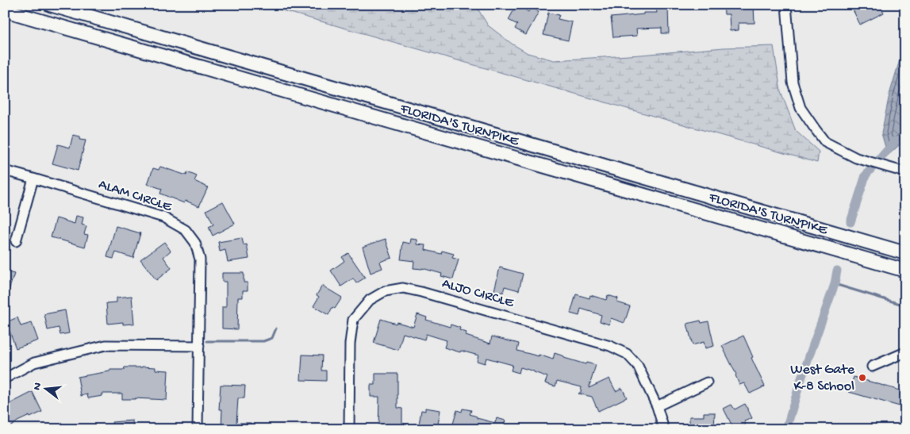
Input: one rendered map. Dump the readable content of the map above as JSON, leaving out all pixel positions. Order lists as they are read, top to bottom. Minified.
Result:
{"streets":{"highway":["FLORIDA'S TURNPIKE"],"street":["ALAM CIRCLE","ALJO CIRCLE"]},"places":["West Gate K-8 School"],"north":"left"}
